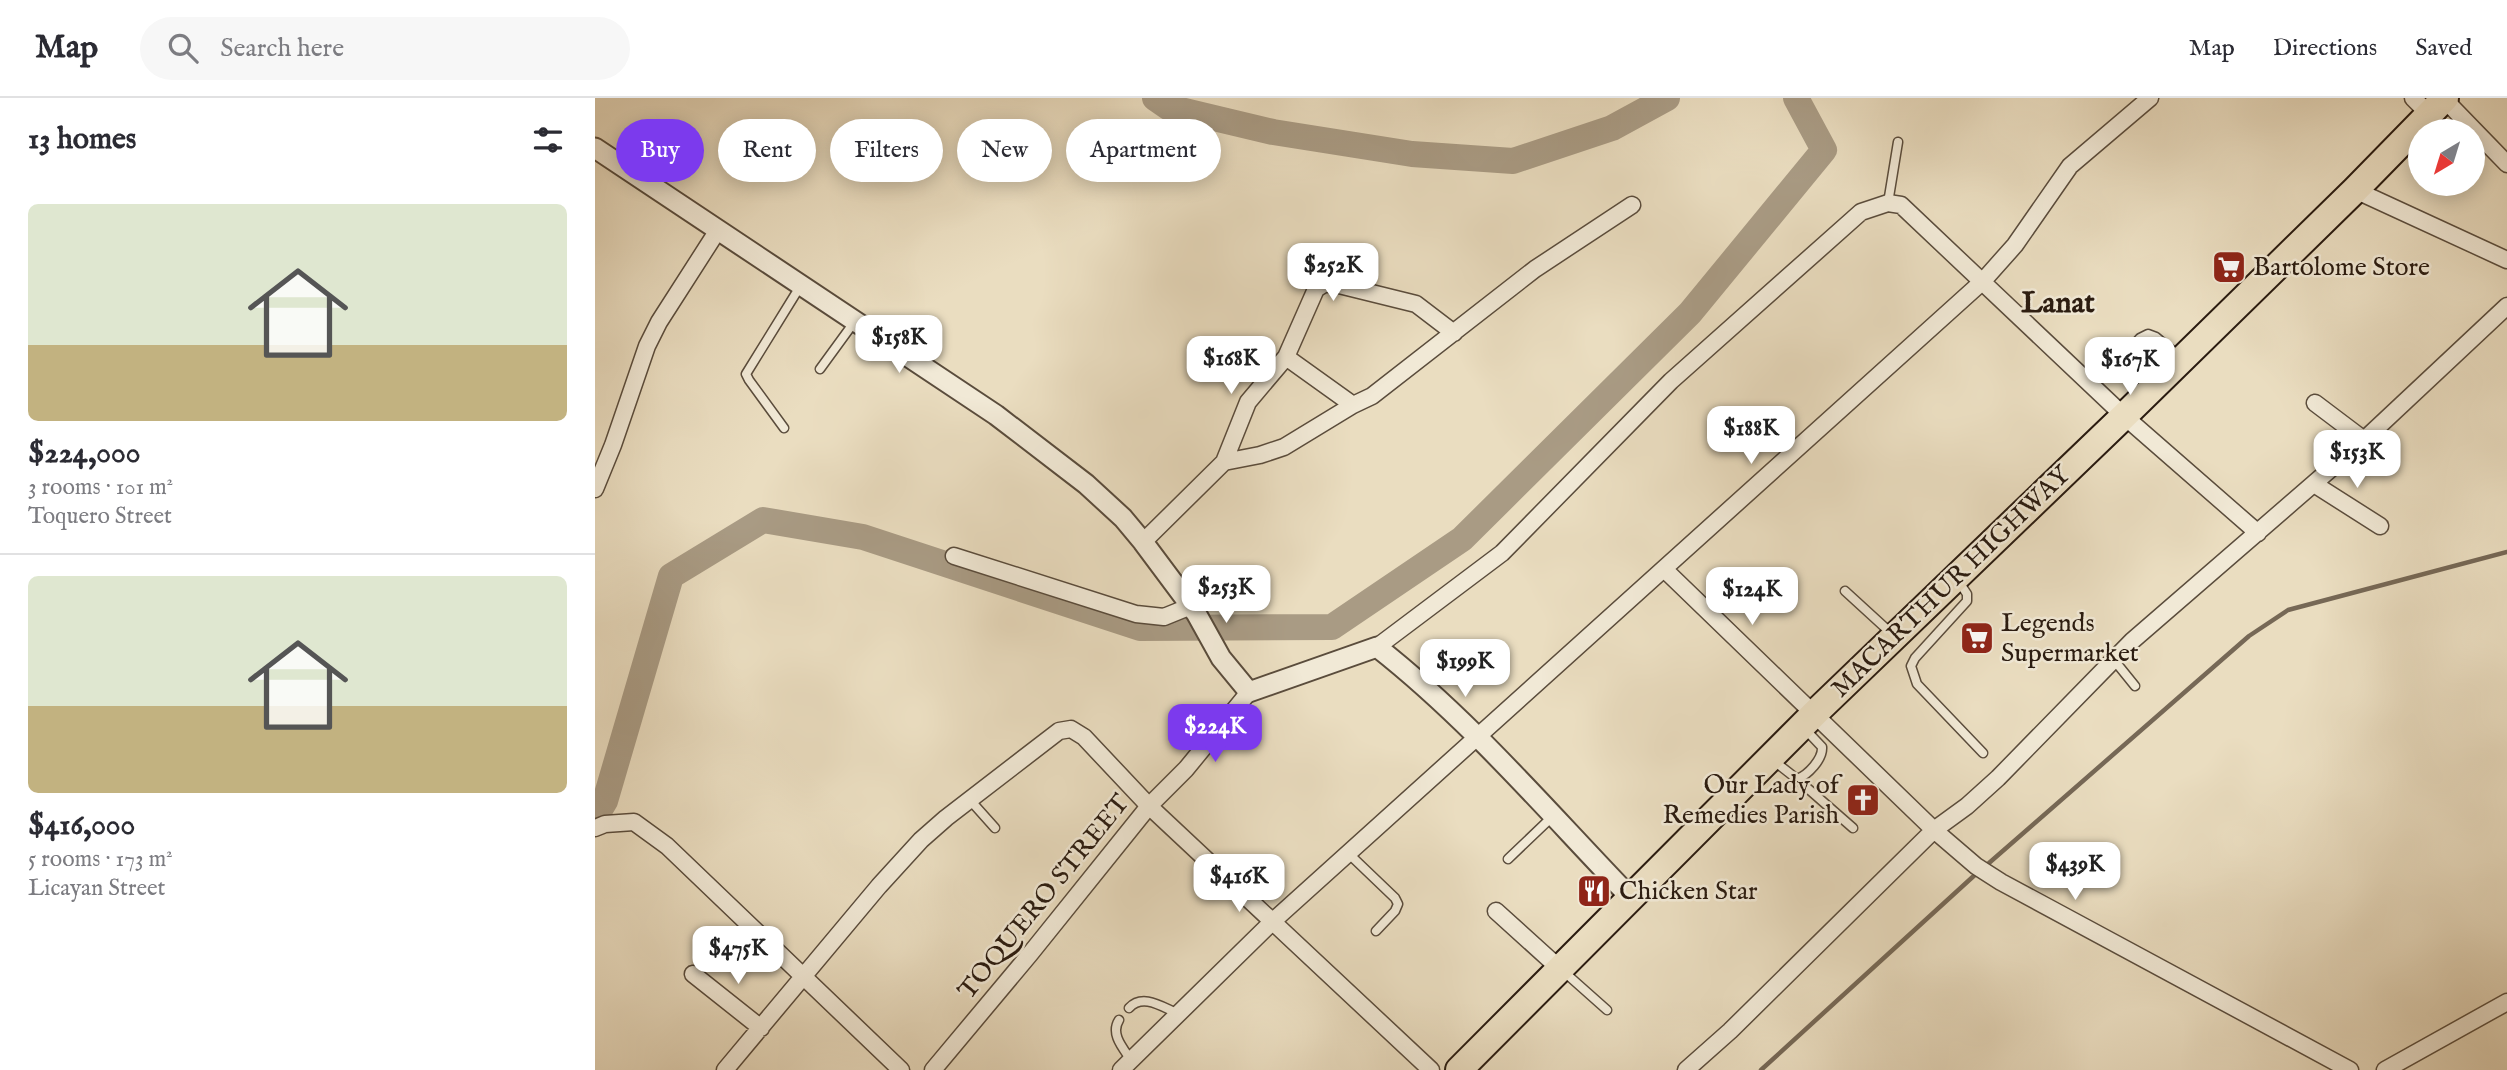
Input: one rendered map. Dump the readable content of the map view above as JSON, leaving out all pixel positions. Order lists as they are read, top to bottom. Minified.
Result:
{"streets":{"highway":["MACARTHUR HIGHWAY"],"street":["TOQUERO STREET"]},"districts":["Lanat"],"places":{"supermarket":["Bartolome Store","Legends Supermarket"],"church":["Our Lady of Remedies Parish"],"restaurant":["Chicken Star"]},"north":"bottom left","page":{"header":"Map","search":"Search here","nav":["Map","Directions","Saved"],"heading":"13 homes","chip":["Buy","Rent","Filters","New","Apartment"],"list":[{"name":"$224,000","note":"3 rooms · 101 m² · Toquero Street"},{"name":"$416,000","note":"5 rooms · 173 m² · Licayan Street"}],"price":["$252K","$158K","$168K","$167K","$188K","$153K","$253K","$124K","$199K","$224K","$439K","$416K","$475K"]}}
